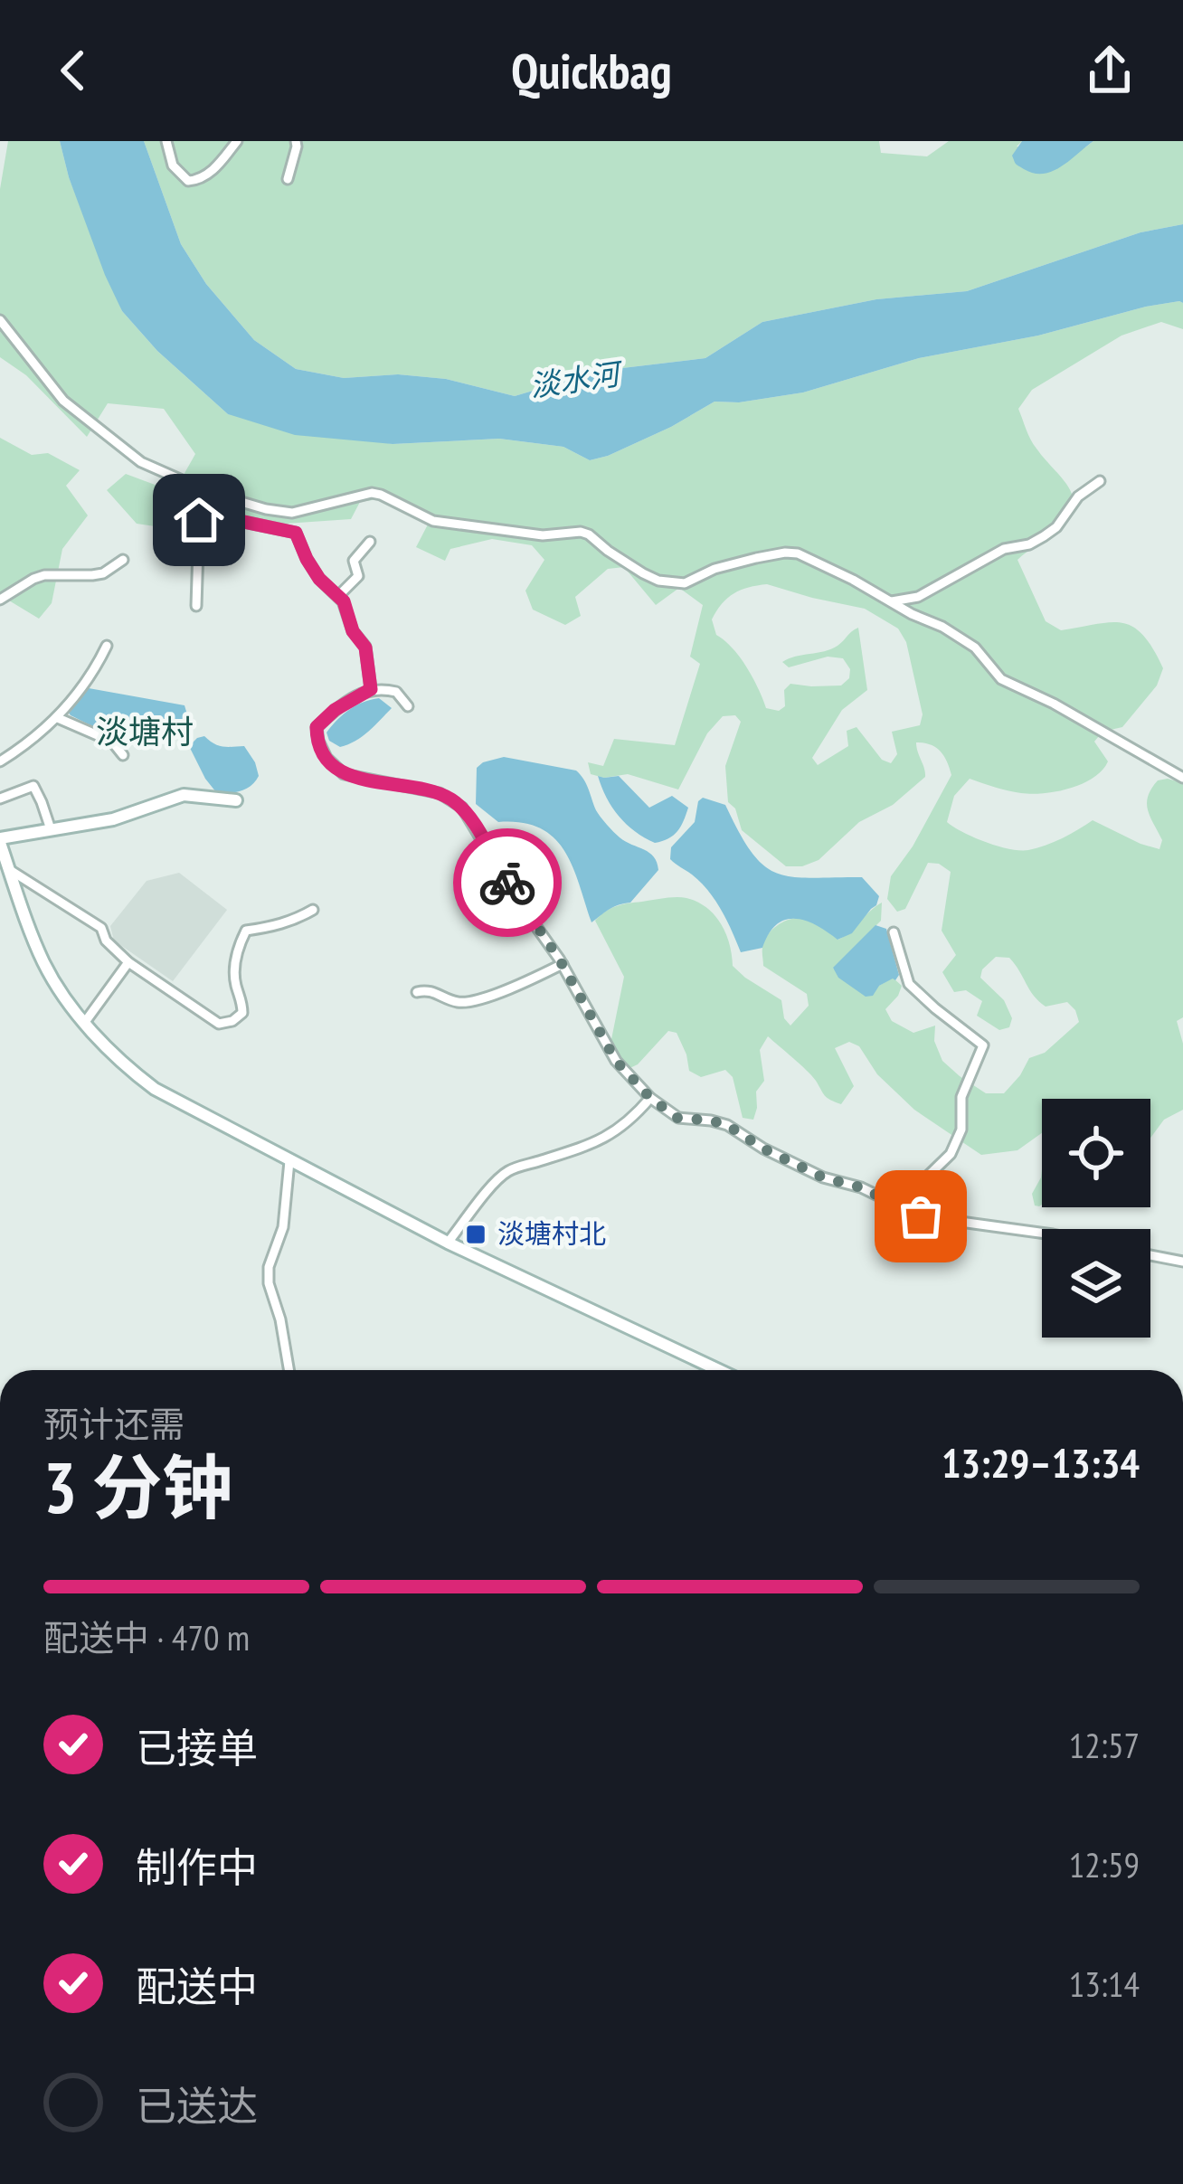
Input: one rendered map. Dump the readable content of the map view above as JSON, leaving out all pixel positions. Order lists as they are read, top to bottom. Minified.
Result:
{"districts":["淡塘村"],"water":["淡水河"],"places":{"transit":["淡塘村北"]},"page":{"header":"Quickbag","heading":["3 分钟","预计还需","13:29–13:34"],"bar":"配送中 · 470 m","list":[["已接单","12:57"],["制作中","12:59"],["配送中","13:14"],"已送达"]}}
